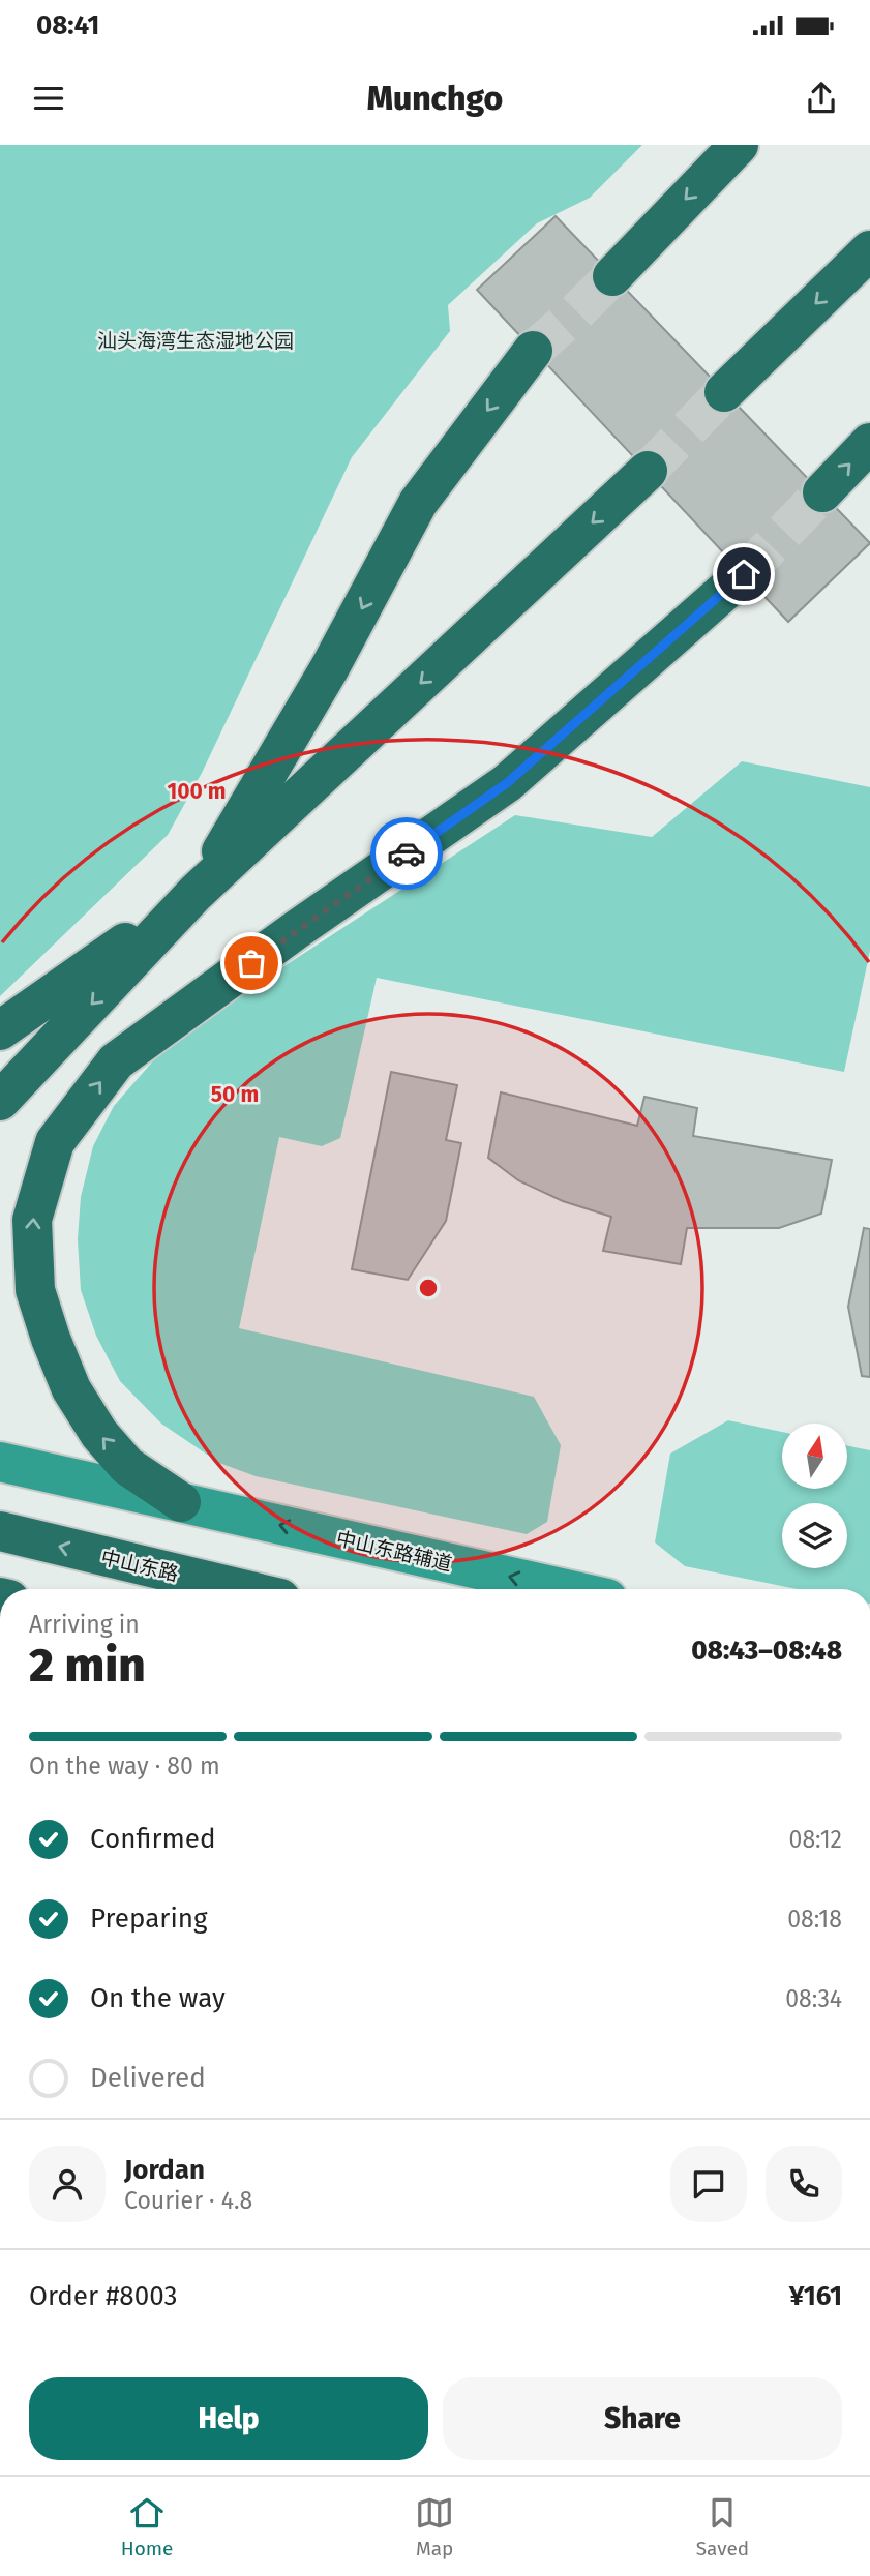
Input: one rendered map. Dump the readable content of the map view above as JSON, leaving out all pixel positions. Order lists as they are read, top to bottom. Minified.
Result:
{"streets":{"highway":["中山东路"],"street":["中山东路辅道"]},"one_way":["中山东路辅道","中山东路"],"parks":["汕头海湾生态湿地公园"],"north":"top","page":{"status":"08:41","header":"Munchgo","heading":["2 min","Arriving in","08:43–08:48"],"panel":["Jordan","Courier · 4.8","Order #8003","¥161"],"bar":"On the way · 80 m","list":[["Confirmed","08:12"],["Preparing","08:18"],["On the way","08:34"],"Delivered"],"buttons":["Help","Share"],"tabs":["Home","Map","Saved"]},"rings":["100 m","50 m"]}
